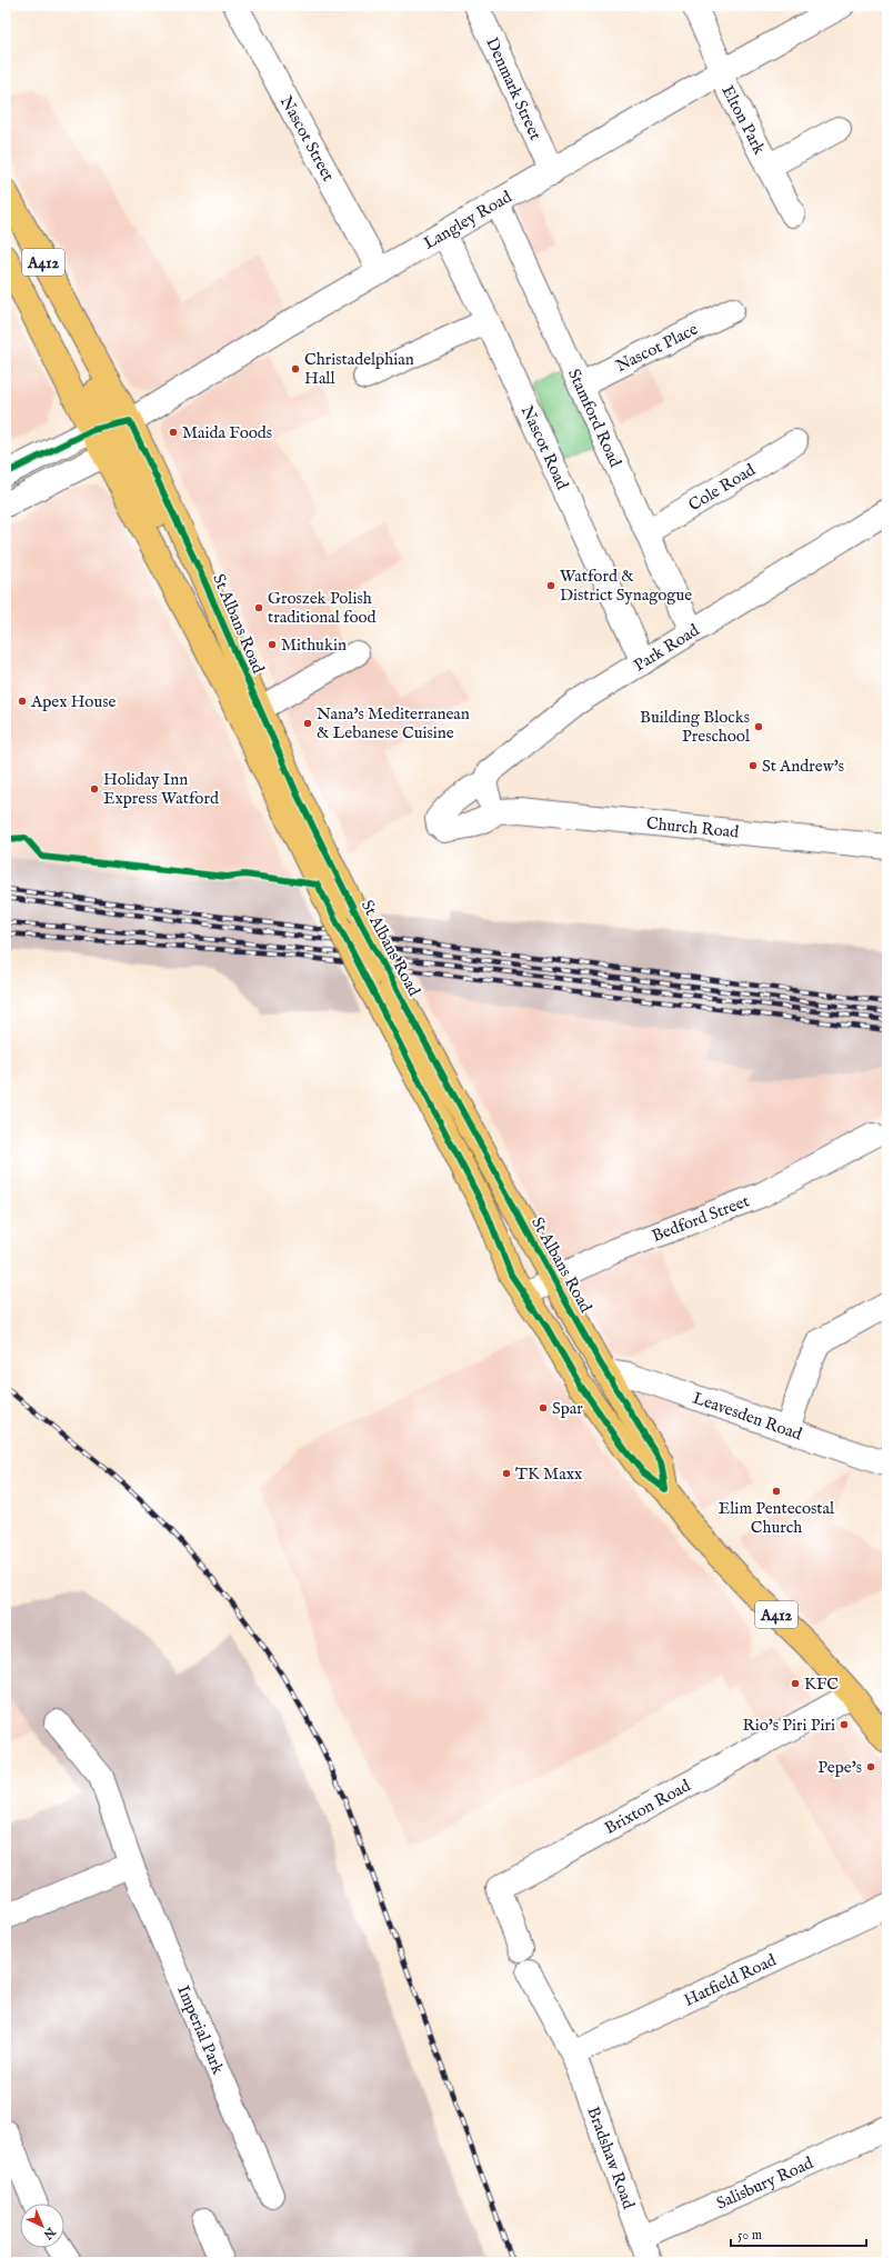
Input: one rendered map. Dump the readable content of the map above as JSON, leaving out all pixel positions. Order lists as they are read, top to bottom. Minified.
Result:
{"streets":{"main road":["A412","St Albans Road"],"street":["Denmark Street","Elton Park","Nascot Street","Langley Road","Nascot Place","Stamford Road","Nascot Road","Cole Road","Park Road","Church Road","Bedford Street","Leavesden Road","Brixton Road","Hatfield Road","Imperial Park","Bradshaw Road","Salisbury Road"]},"crossings":[["Denmark Street","Langley Road"],["Elton Park","Langley Road"],["Nascot Street","Langley Road"],["Langley Road","A412"],["Langley Road","Stamford Road"],["Langley Road","Nascot Road"],["Langley Road","St Albans Road"],["A412","St Albans Road"],["Nascot Place","Stamford Road"],["Stamford Road","Cole Road"],["Stamford Road","Park Road"],["Nascot Road","Park Road"],["St Albans Road","Bedford Street"],["St Albans Road","Leavesden Road"],["St Albans Road","Brixton Road"],["Hatfield Road","Bradshaw Road"],["Bradshaw Road","Salisbury Road"]],"places":["Christadelphian Hall","Maida Foods","Watford & District Synagogue","Groszek Polish traditional food","Mithukin","Apex House","Nana's Mediterranean & Lebanese Cuisine","Building Blocks Preschool","St Andrew's","Holiday Inn Express Watford","Spar","TK Maxx","Elim Pentecostal Church","KFC","Rio's Piri Piri","Pepe's"],"scale_bar":"50 m","north":"bottom right"}
